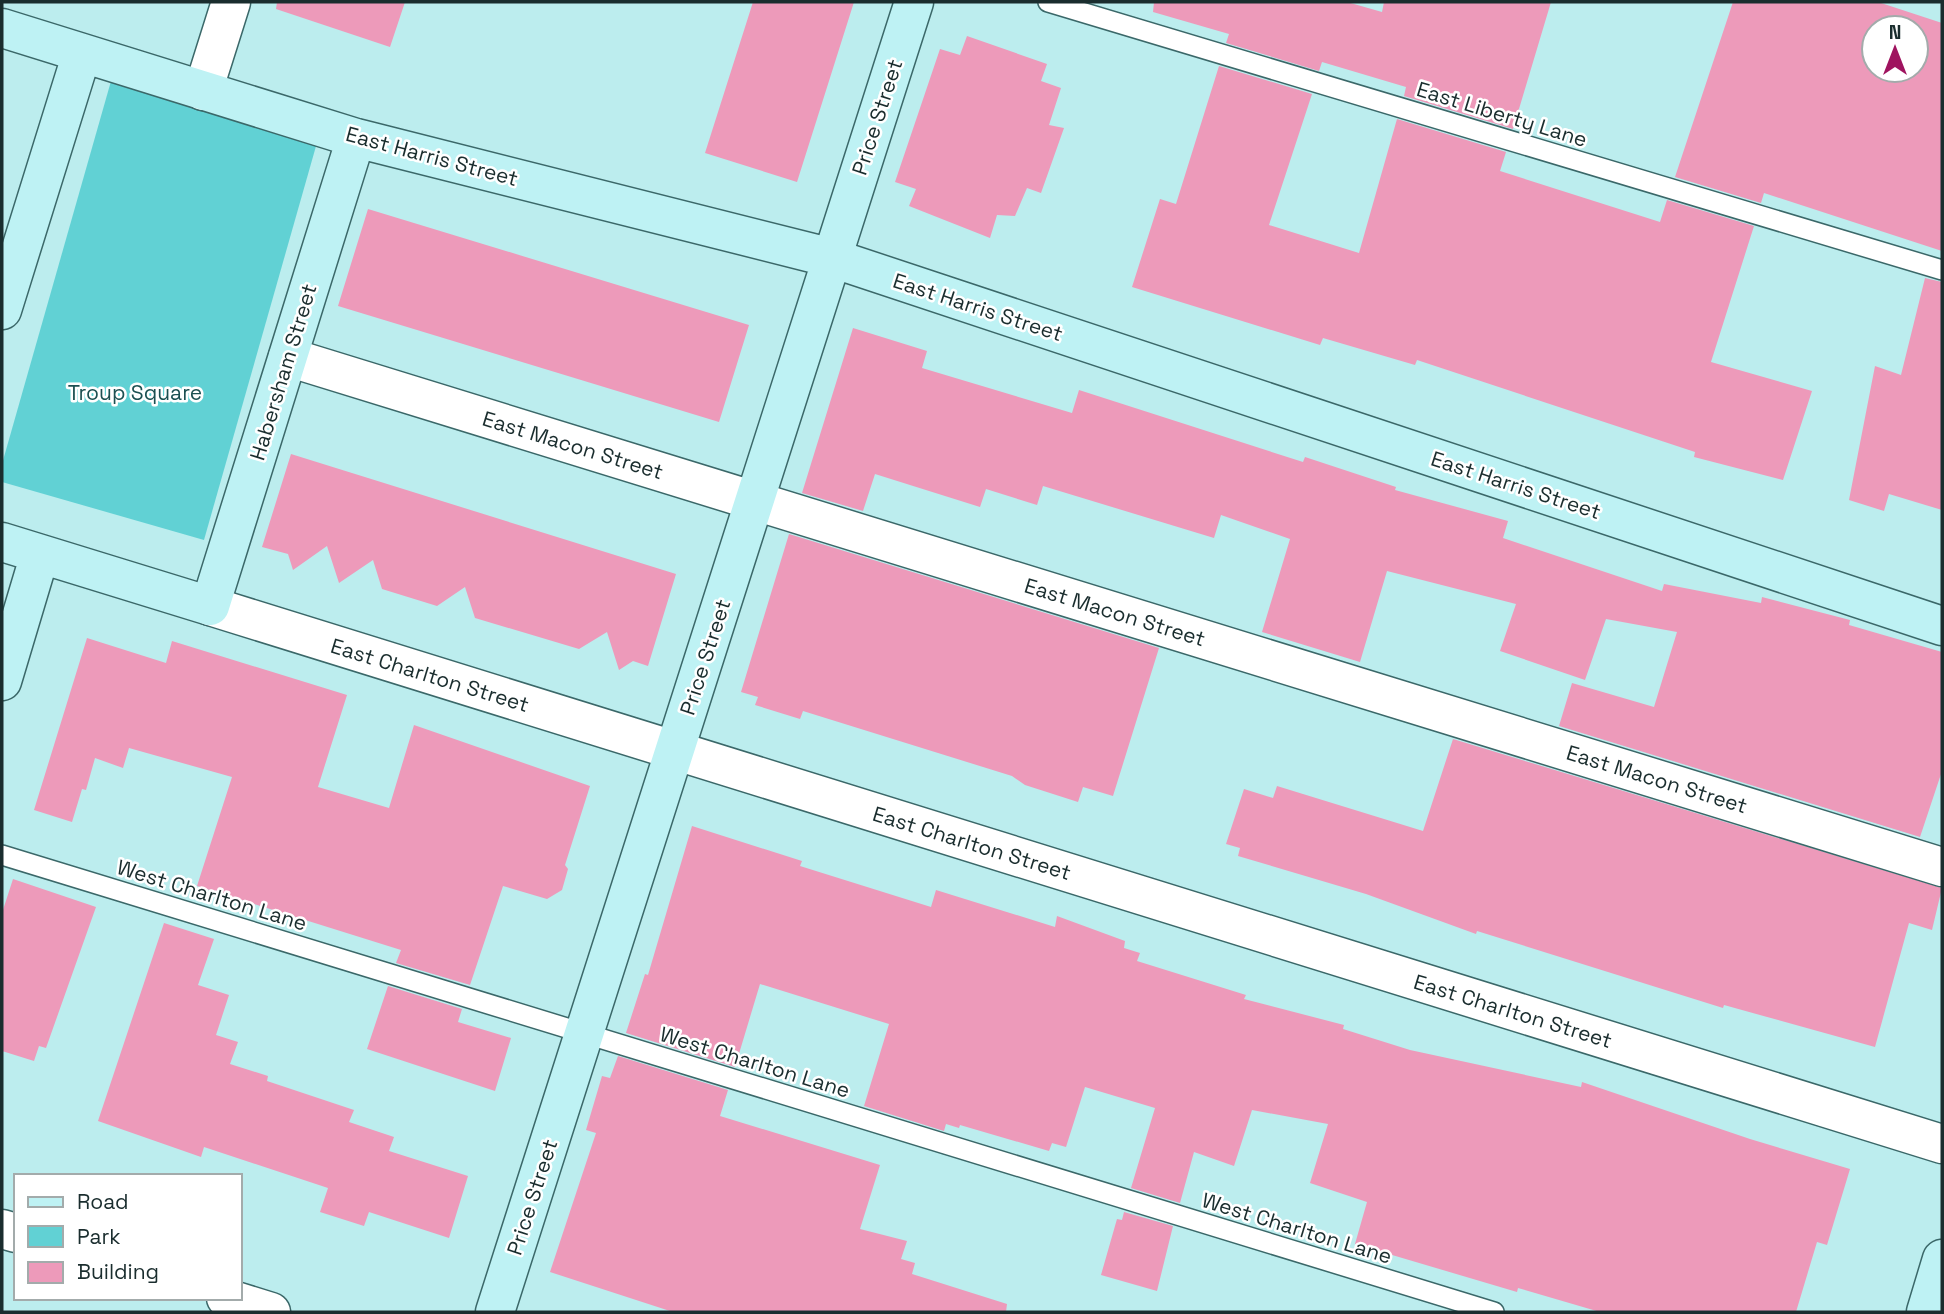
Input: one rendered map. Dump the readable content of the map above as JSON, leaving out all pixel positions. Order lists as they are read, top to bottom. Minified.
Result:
{"streets":{"street":["Price Street","East Harris Street","Habersham Street","East Macon Street","East Charlton Street"],"lane":["East Liberty Lane","West Charlton Lane"]},"crossings":[["Price Street","East Harris Street"],["Price Street","East Macon Street"],["Price Street","East Charlton Street"],["Price Street","West Charlton Lane"],["East Harris Street","Habersham Street"],["Habersham Street","East Macon Street"],["Habersham Street","East Charlton Street"]],"parks":["Troup Square"],"legend":["Road","Park","Building"],"north":"top"}
